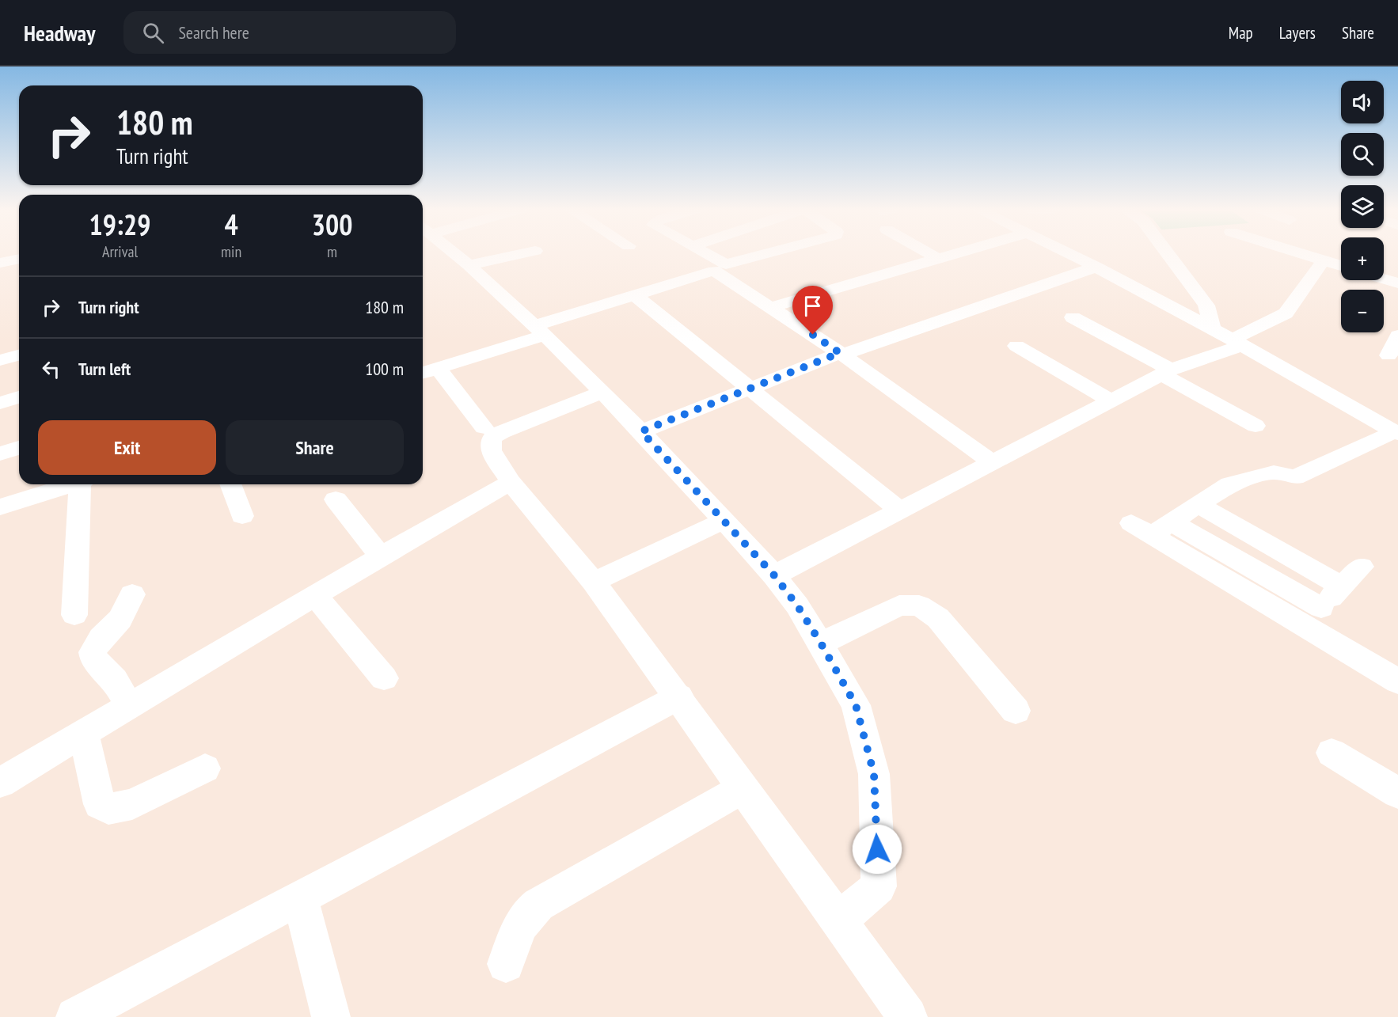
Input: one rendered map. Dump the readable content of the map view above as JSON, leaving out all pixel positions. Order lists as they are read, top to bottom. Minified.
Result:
{"page":{"header":"Headway","search":"Search here","nav":["Map","Layers","Share"],"map_buttons":["+","−"],"turn":["180 m","Turn right"],"eta":["19:29","Arrival","4","min","300","m"],"list":[{"name":"Turn right","value":"180 m"},{"name":"Turn left","value":"100 m"}],"buttons":["Exit","Share"]}}
